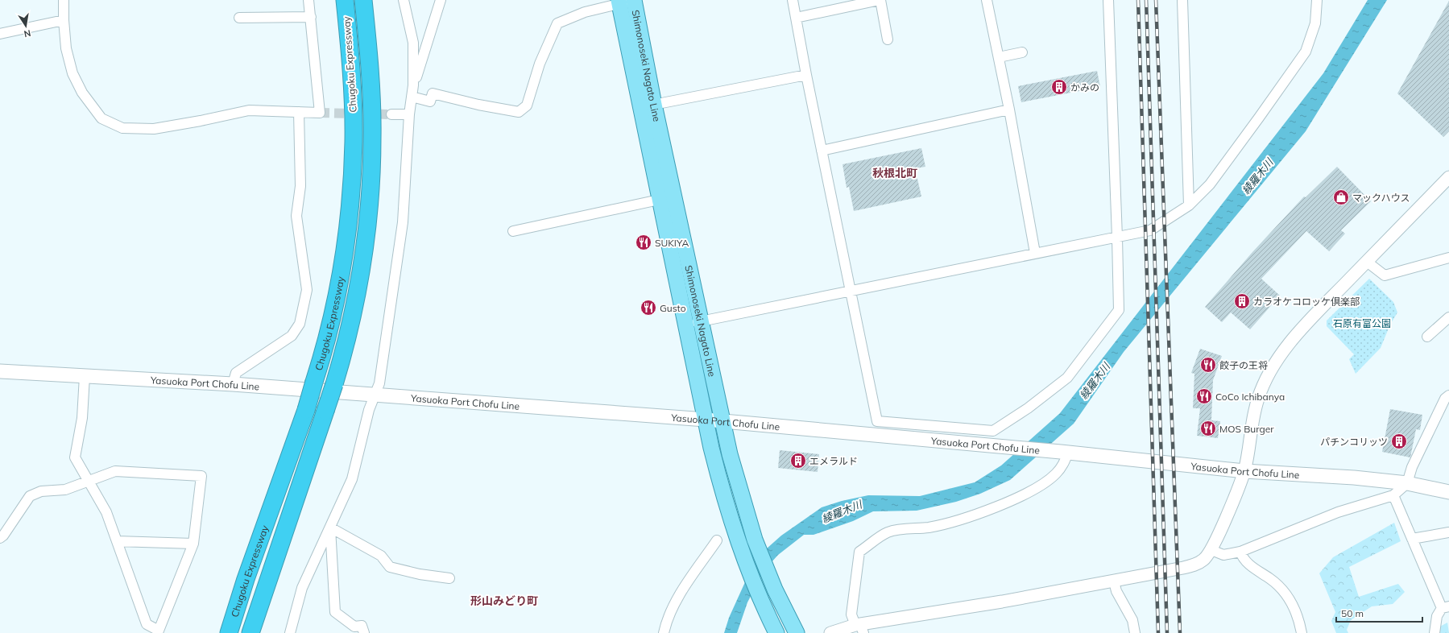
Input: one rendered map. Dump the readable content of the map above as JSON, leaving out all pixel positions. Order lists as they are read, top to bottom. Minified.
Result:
{"streets":{"highway":["Chugoku Expressway"],"main road":["Shimonoseki Nagato Line","Yasuoka Port Chofu Line"]},"crossings":[["Shimonoseki Nagato Line","Yasuoka Port Chofu Line"]],"districts":["秋根北町","形山みどり町"],"water":["綾羅木川"],"parks":["石原有富公園"],"places":{"building":["かみの","カラオケコロッケ倶楽部","パチンコリッツ","エメラルド"],"shop":["マックハウス"],"restaurant":["SUKIYA","Gusto","餃子の王将","CoCo Ichibanya","MOS Burger"]},"scale_bar":"50 m","north":"bottom"}
